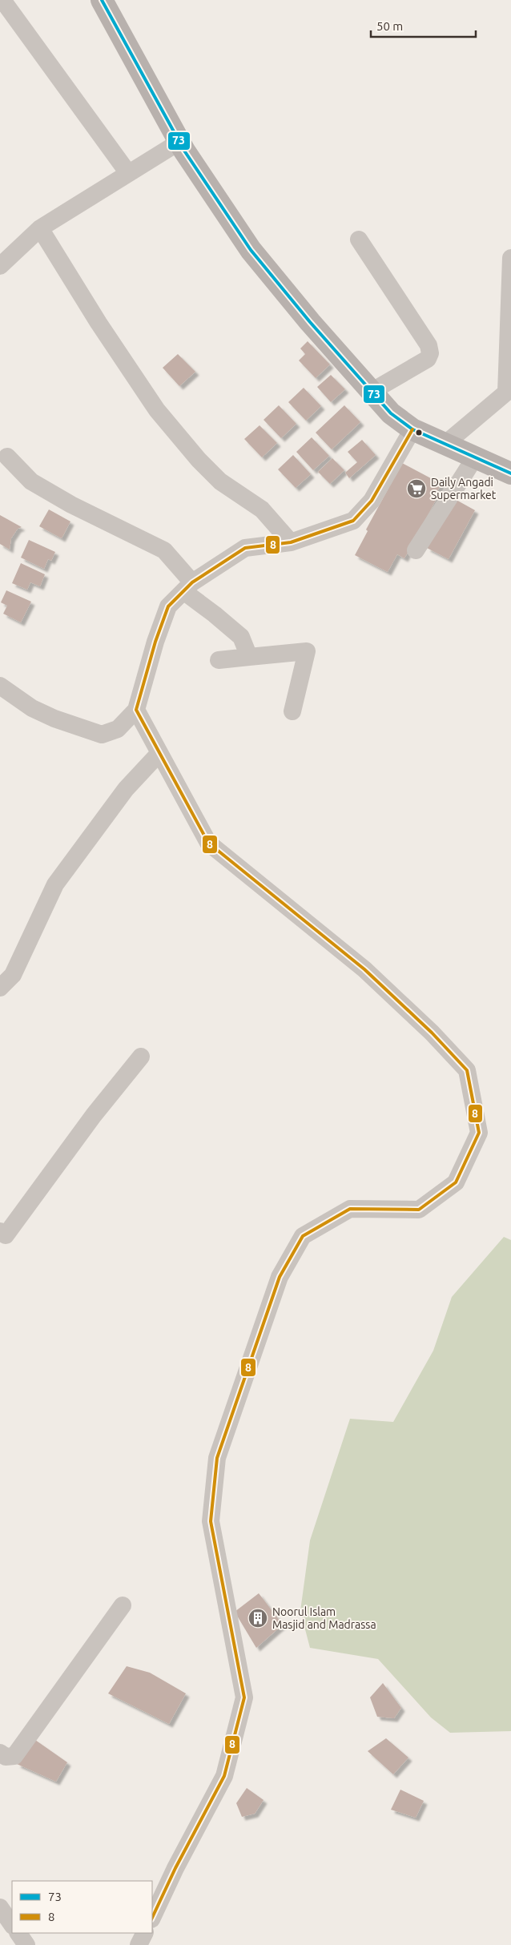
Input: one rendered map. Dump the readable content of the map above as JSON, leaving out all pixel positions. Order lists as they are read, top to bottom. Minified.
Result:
{"places":{"supermarket":["Daily Angadi Supermarket"],"building":["Noorul Islam Masjid and Madrassa"]},"lines":["transit line 73","transit line 8"],"legend":["73","8"],"scale_bar":"50 m"}
